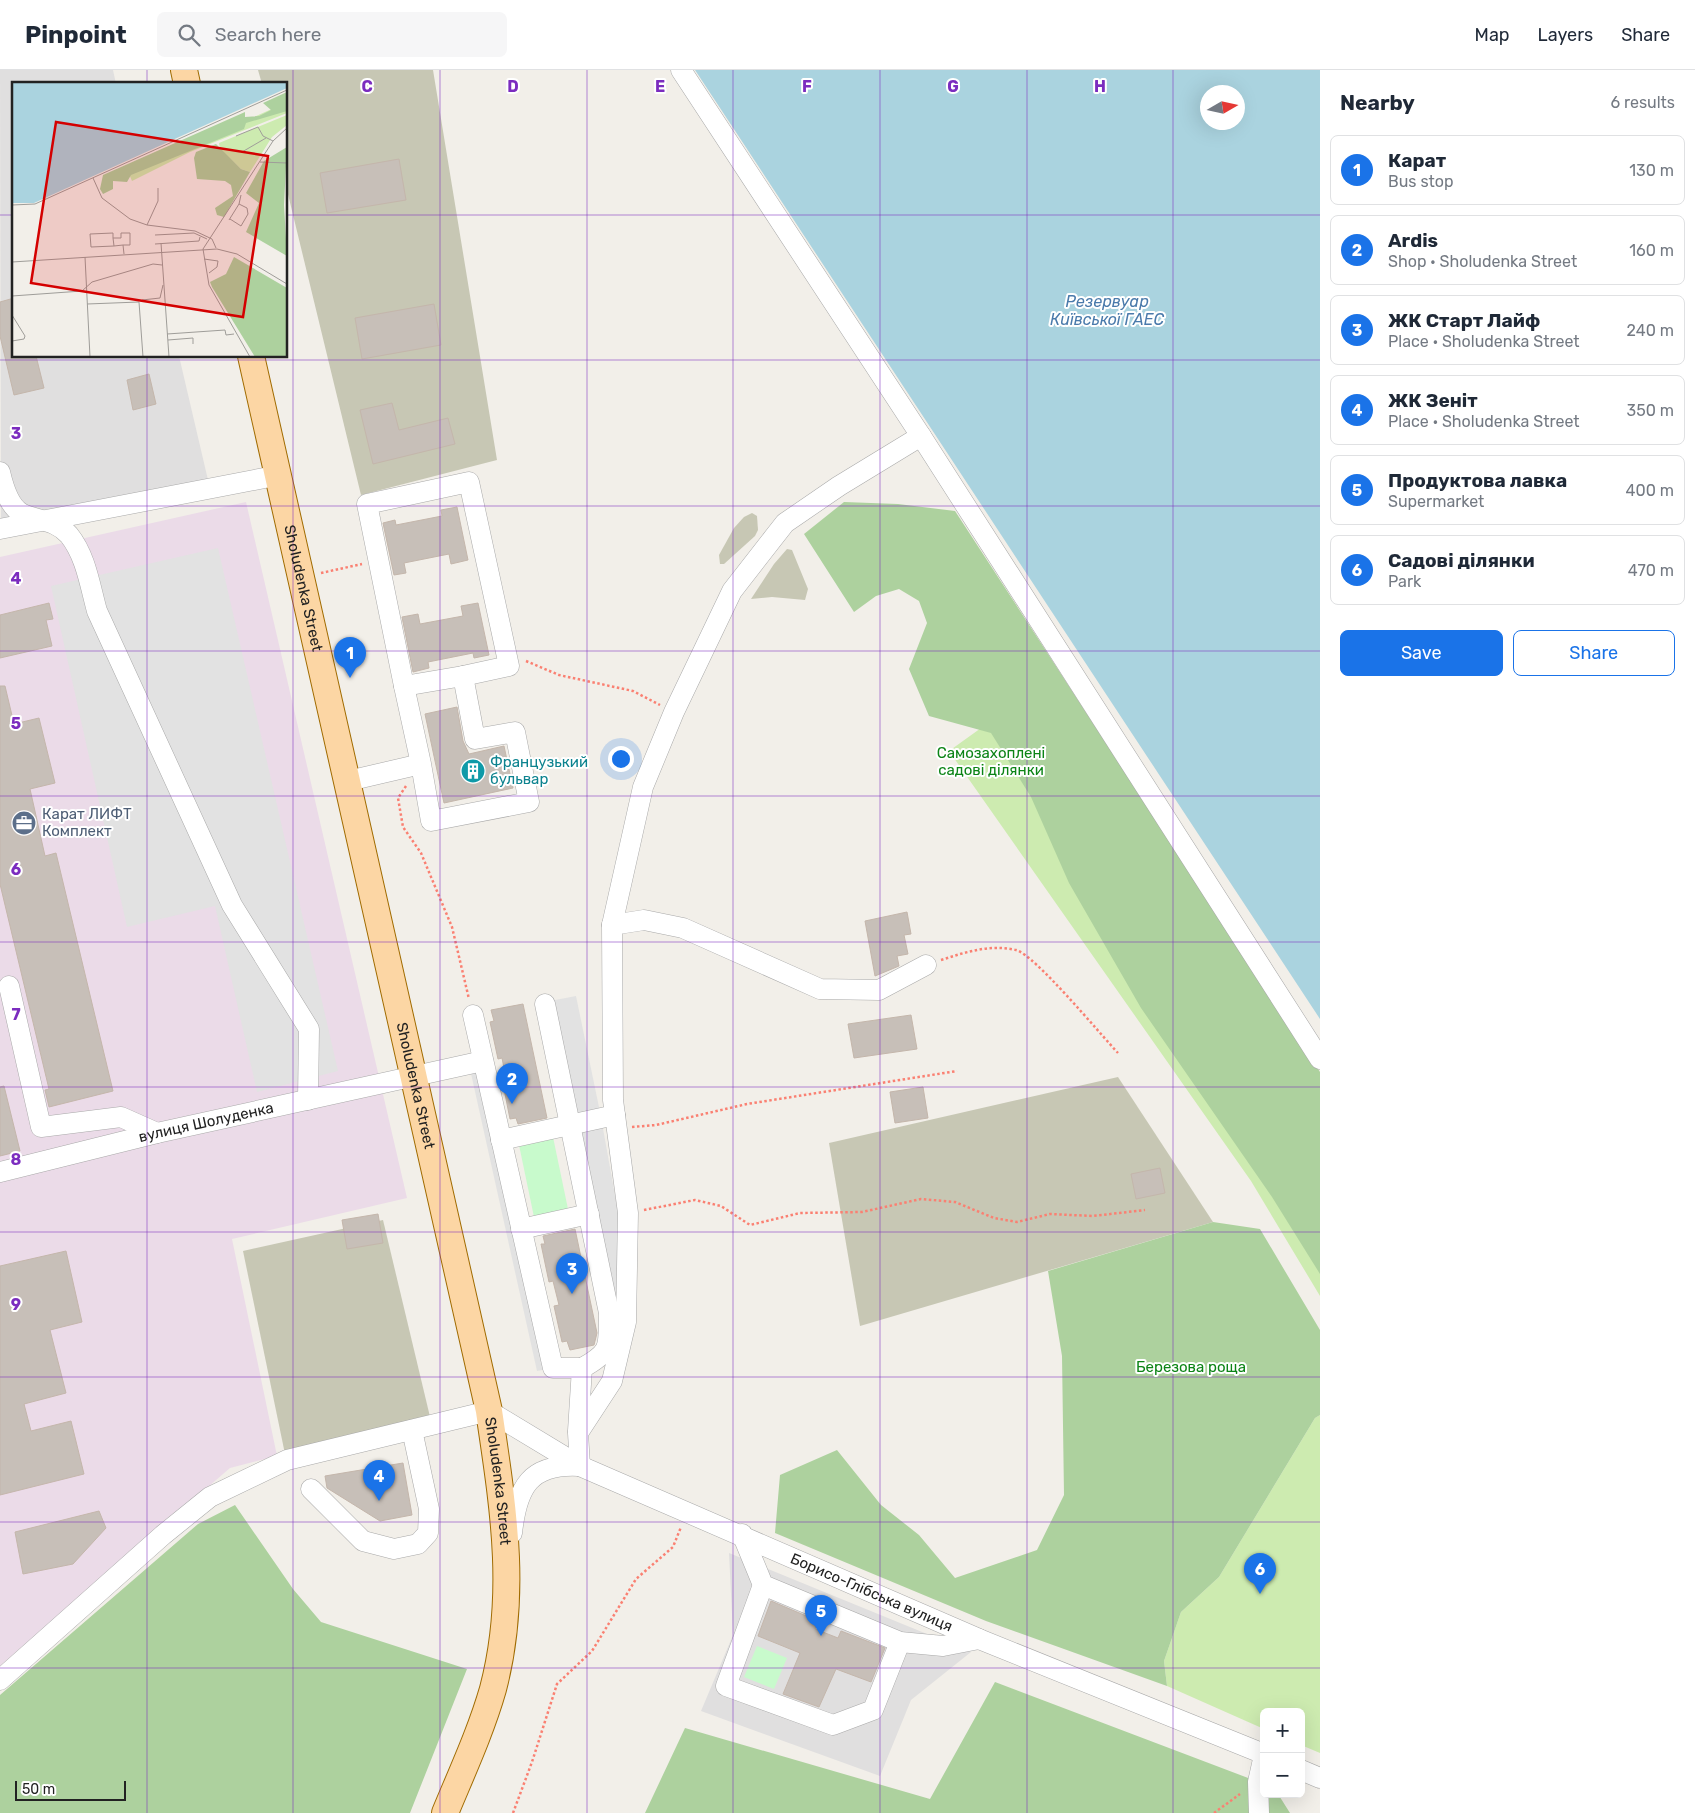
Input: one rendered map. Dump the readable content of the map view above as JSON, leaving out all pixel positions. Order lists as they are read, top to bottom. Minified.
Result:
{"streets":{"main road":["Sholudenka Street"],"street":["вулиця Шолуденка","Борисо-Глібська вулиця"]},"crossings":[["Sholudenka Street","вулиця Шолуденка"],["Sholudenka Street","Борисо-Глібська вулиця"]],"water":["Резервуар Київської ГАЕС"],"parks":["Самозахоплені садові ділянки","Березова роща"],"places":{"building":["Французький бульвар"],"office":["Карат ЛИФТ Комплект"]},"scale_bar":"50 m","north":"right","page":{"header":"Pinpoint","search":"Search here","nav":["Map","Layers","Share"],"heading":["Nearby","6 results"],"list":[{"mark":"1","name":"Карат","note":"Bus stop","value":"130 m"},{"mark":"2","name":"Ardis","note":"Shop · Sholudenka Street","value":"160 m"},{"mark":"3","name":"ЖК Старт Лайф","note":"Place · Sholudenka Street","value":"240 m"},{"mark":"4","name":"ЖК Зеніт","note":"Place · Sholudenka Street","value":"350 m"},{"mark":"5","name":"Продуктова лавка","note":"Supermarket","value":"400 m"},{"mark":"6","name":"Садові ділянки","note":"Park","value":"470 m"}],"buttons":["Save","Share"],"pins":["1","2","3","4","6","5"],"map_buttons":["+","−"],"scale":"50 m"},"grid":{"columns":["C","D","E","F","G","H"],"rows":["3","4","5","6","7","8","9"]}}
